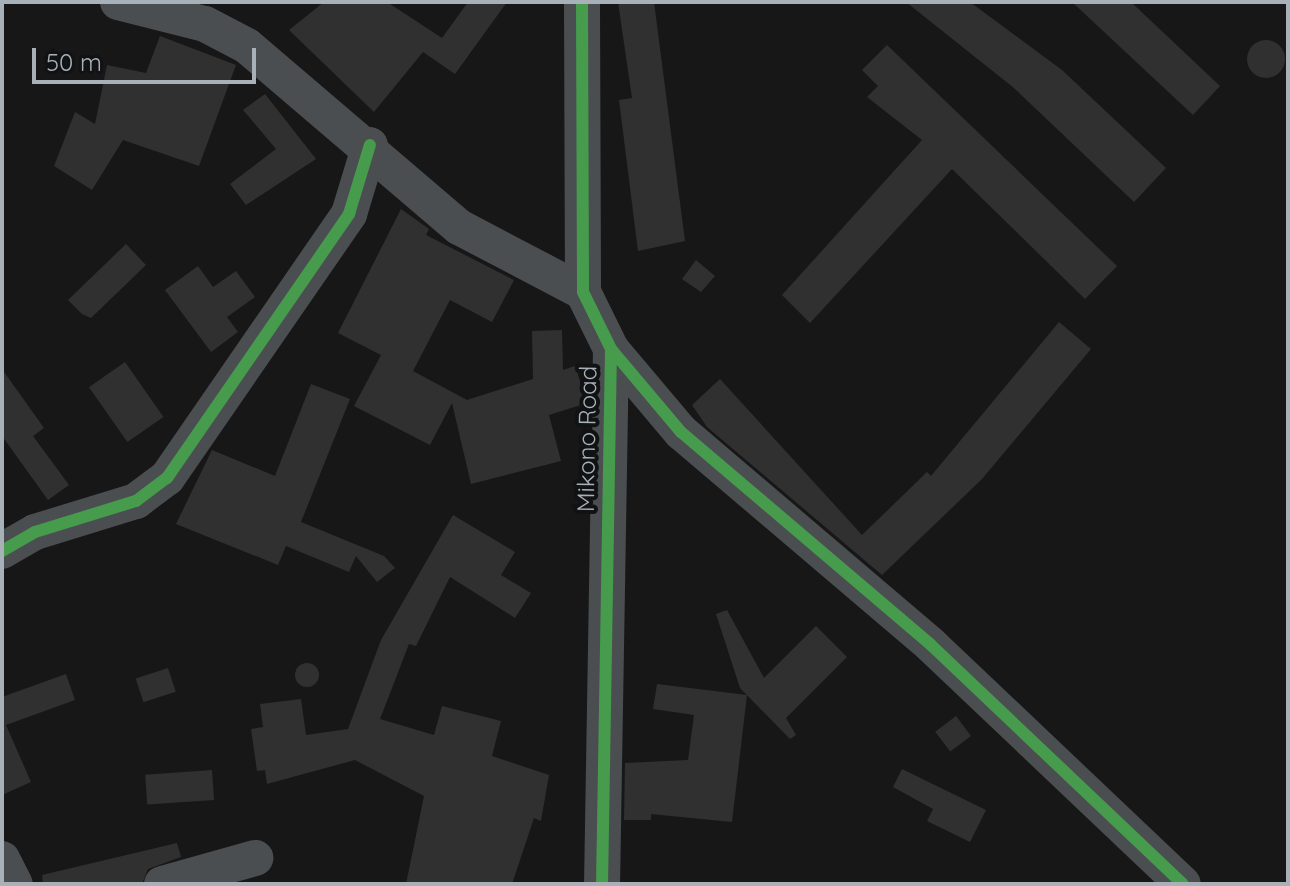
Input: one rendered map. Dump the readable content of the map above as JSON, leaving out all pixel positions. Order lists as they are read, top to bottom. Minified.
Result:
{"streets":{"street":["Mikono Road"]},"scale_bar":"50 m"}
